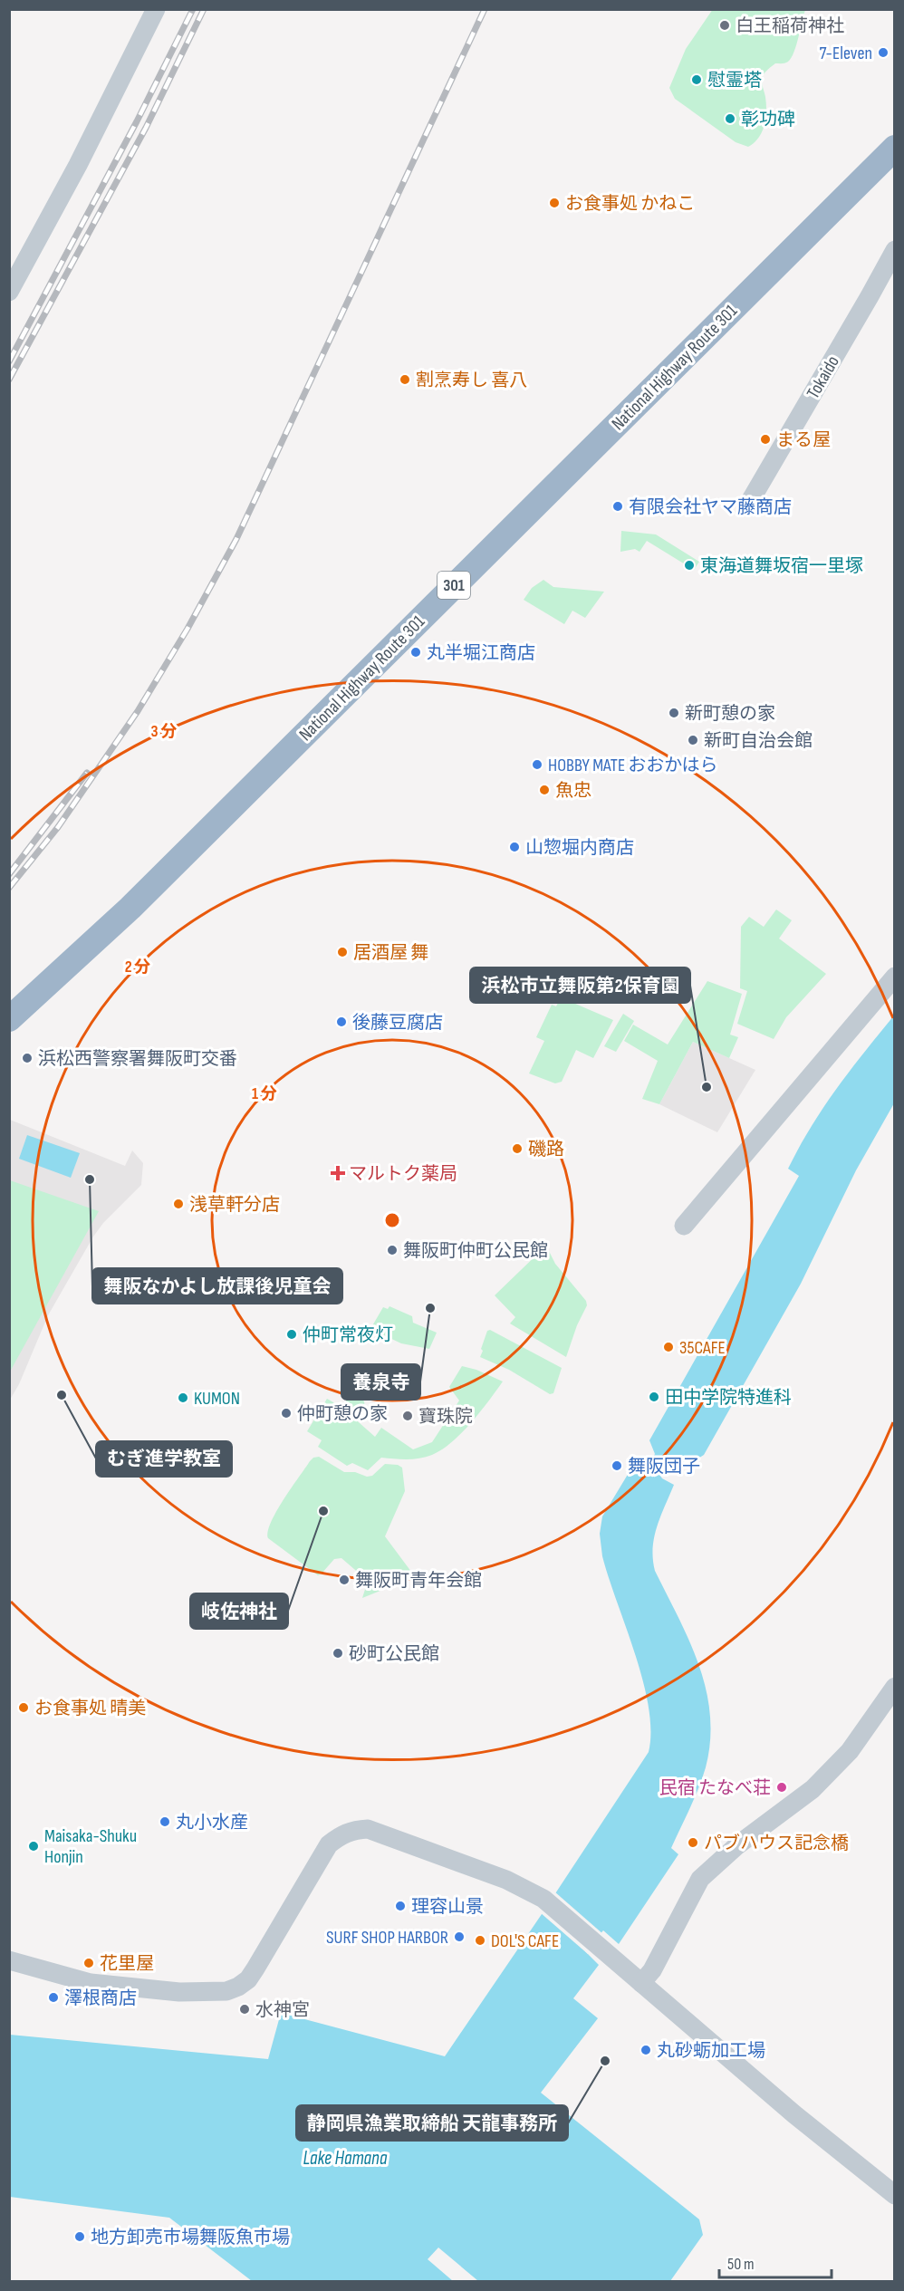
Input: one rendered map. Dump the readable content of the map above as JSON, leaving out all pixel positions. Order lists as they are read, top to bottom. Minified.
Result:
{"streets":{"highway":["National Highway Route 301","301"],"street":["Tokaido"]},"water":["Lake Hamana"],"places":{"other":["白王稲荷神社","7-Eleven","慰霊塔","彰功碑","お食事処 かねこ","割烹寿し 喜八","まる屋","有限会社ヤマ藤商店","東海道舞坂宿一里塚","丸半堀江商店","新町憩の家","新町自治会館","HOBBY MATE おおかはら","魚忠","山惣堀内商店","居酒屋 舞","後藤豆腐店","浜松西警察署舞阪町交番","浜松市立舞阪第2保育園","磯路","舞阪なかよし放課後児童会","浅草軒分店","舞阪町仲町公民館","養泉寺","仲町常夜灯","35CAFE","むぎ進学教室","田中学院特進科","KUMON","仲町憩の家","寶珠院","舞阪団子","岐佐神社","舞阪町青年会館","砂町公民館","お食事処 晴美","民宿 たなべ荘","丸小水産","パブハウス記念橋","Maisaka-Shuku Honjin","理容山景","SURF SHOP HARBOR","DOL'S CAFE","花里屋","澤根商店","水神宮","丸砂蛎加工場","静岡県漁業取締船 天龍事務所","地方卸売市場舞阪魚市場"],"health":["マルトク薬局"]},"scale_bar":"50 m","rings":["3 分","2 分","1 分"]}
